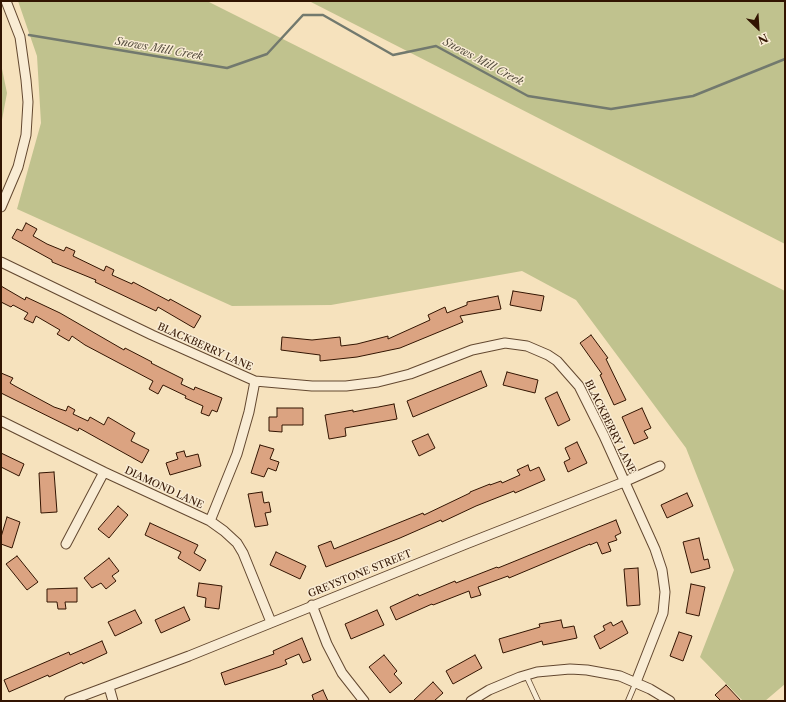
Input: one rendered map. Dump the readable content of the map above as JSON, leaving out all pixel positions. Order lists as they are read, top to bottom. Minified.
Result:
{"streets":{"street":["BLACKBERRY LANE","DIAMOND LANE","GREYSTONE STREET"]},"crossings":[["BLACKBERRY LANE","GREYSTONE STREET"],["DIAMOND LANE","GREYSTONE STREET"]],"water":["Snows Mill Creek"],"north":"bottom right"}
